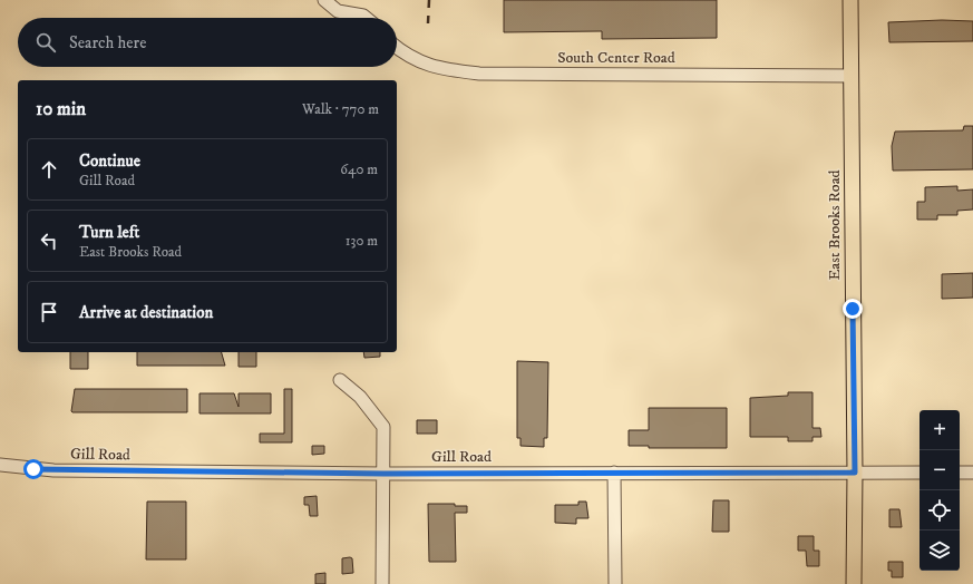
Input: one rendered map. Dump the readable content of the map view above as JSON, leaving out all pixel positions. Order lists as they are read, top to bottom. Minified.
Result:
{"streets":{"main road":["East Brooks Road"],"street":["South Center Road","Gill Road"]},"crossings":[["South Center Road","East Brooks Road"],["East Brooks Road","Gill Road"]],"page":{"search":"Search here","heading":["10 min","Walk · 770 m"],"list":[["Continue","Gill Road","640 m"],["Turn left","East Brooks Road","130 m"],"Arrive at destination"],"map_buttons":["+","−"]}}
